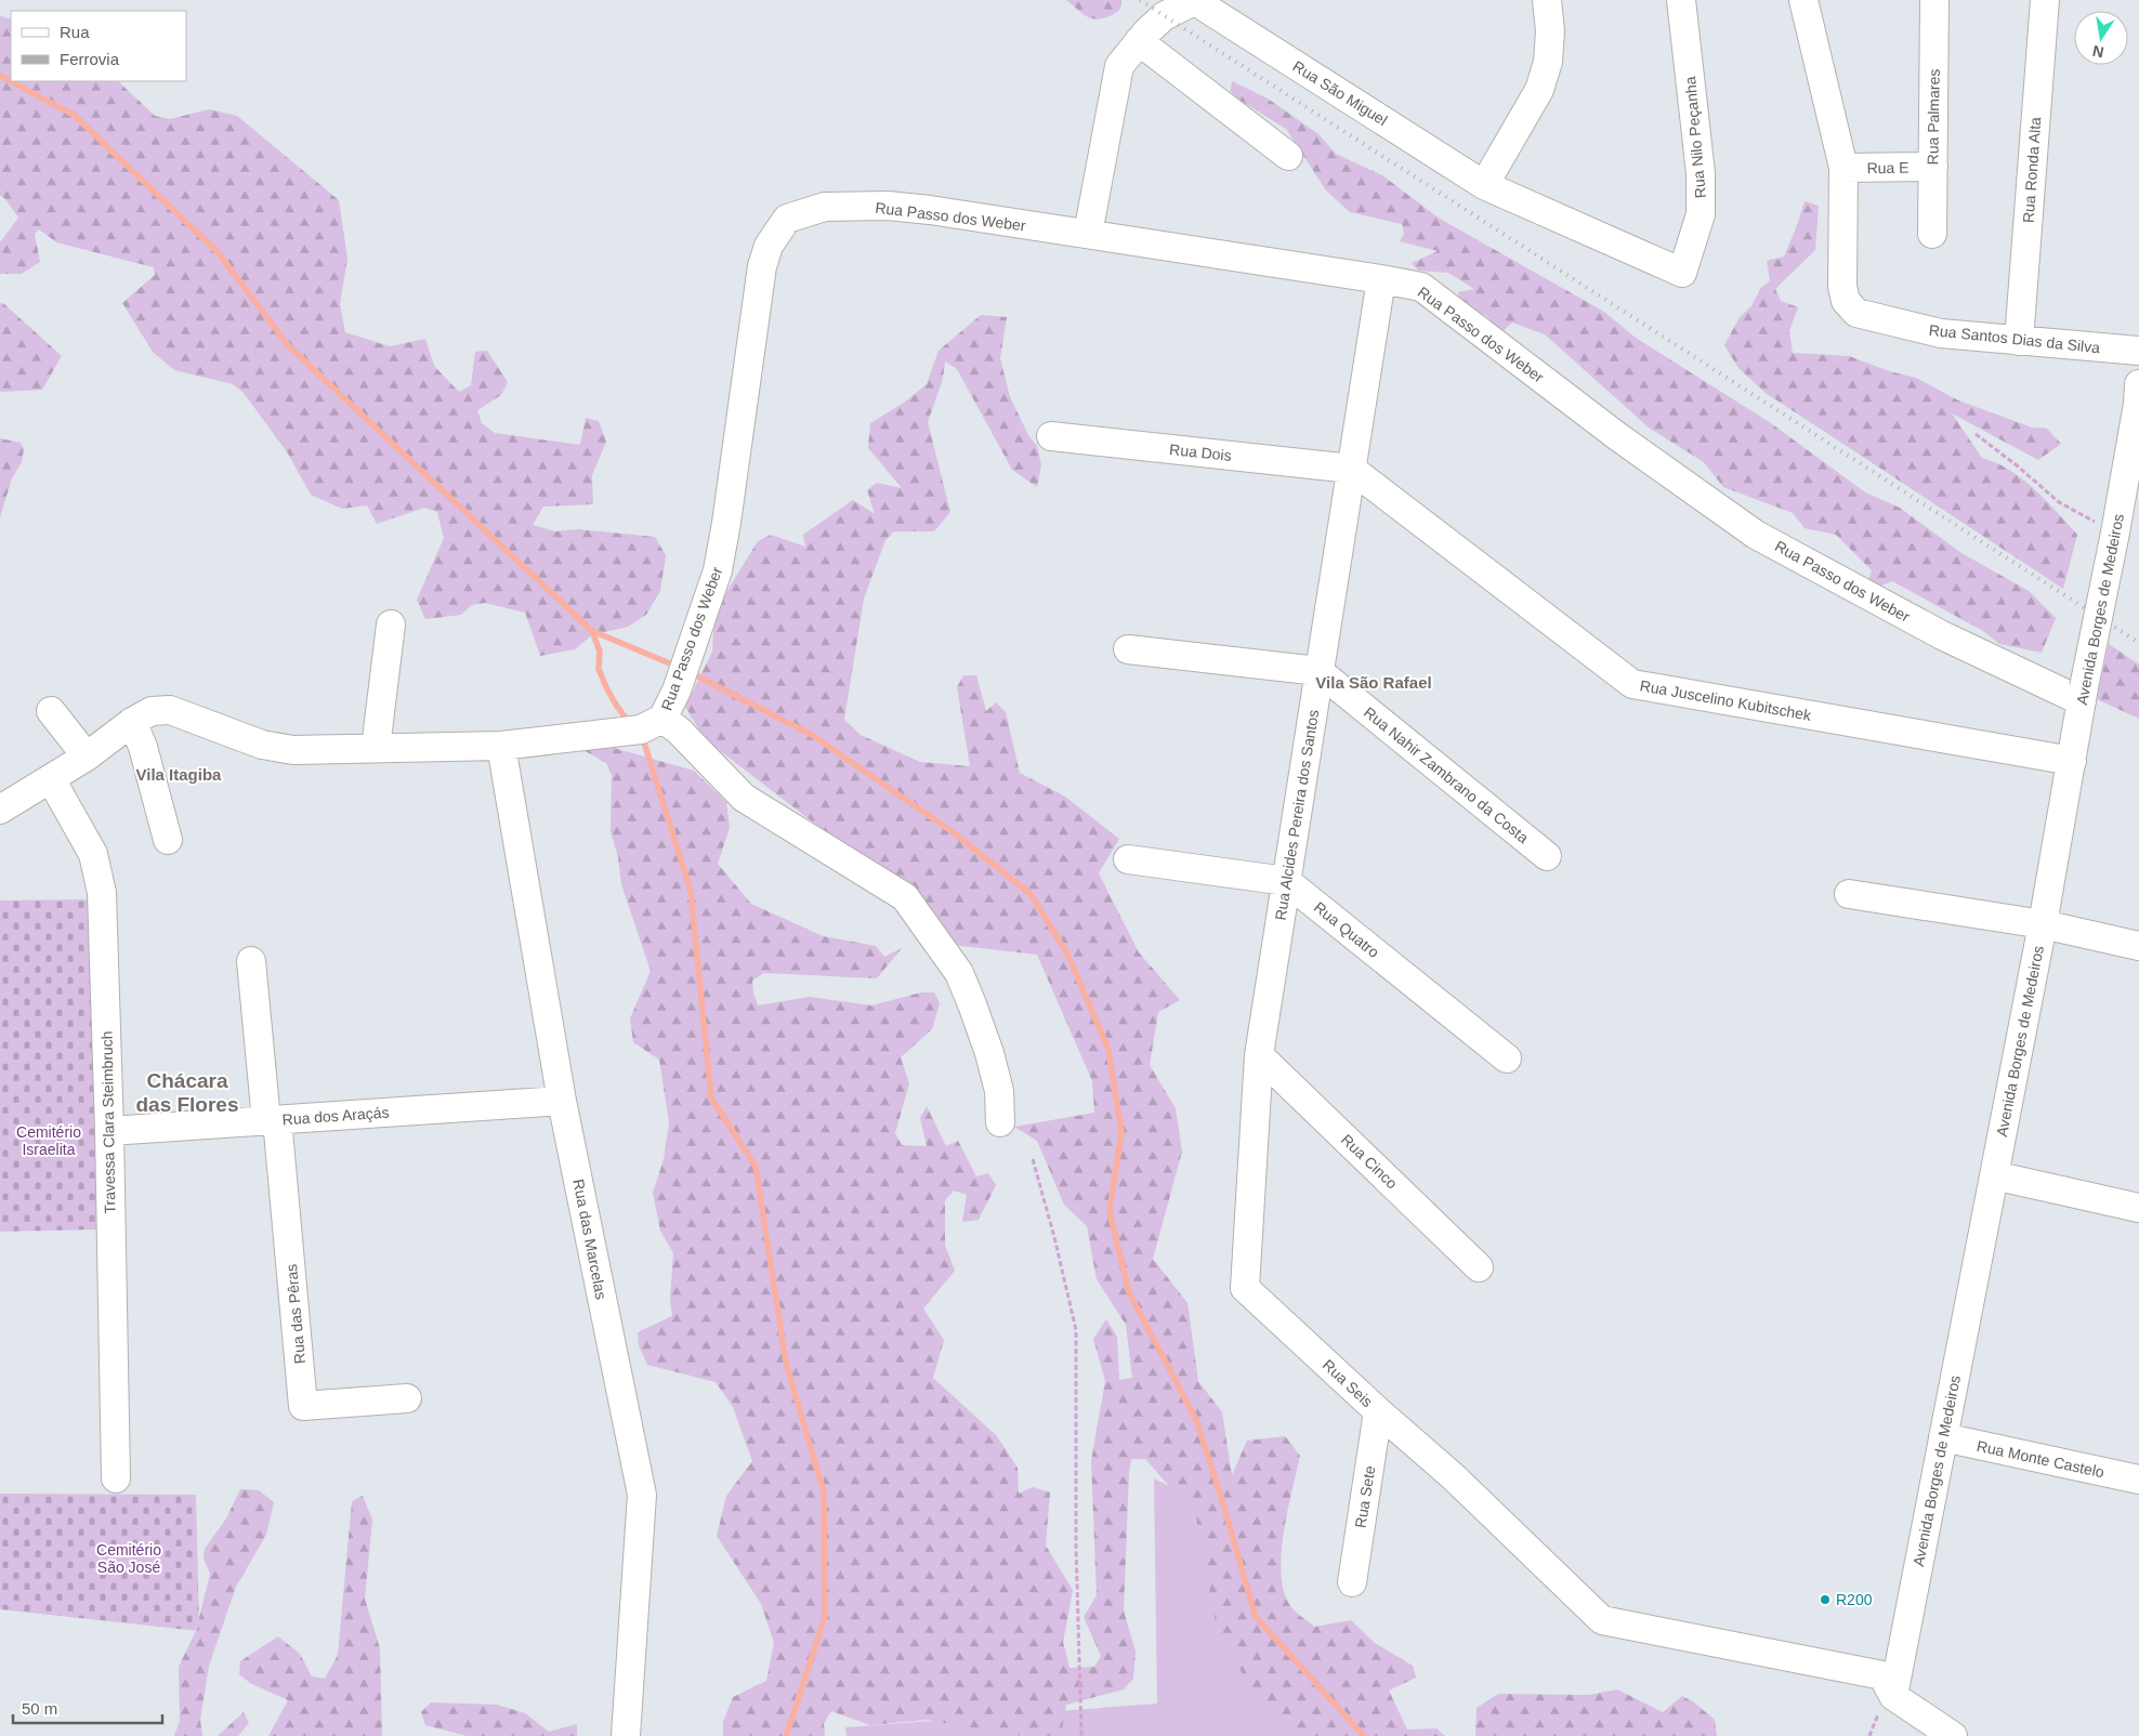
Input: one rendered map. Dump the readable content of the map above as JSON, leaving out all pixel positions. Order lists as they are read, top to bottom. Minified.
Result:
{"streets":{"street":["Rua São Miguel","Rua Palmares","Rua Nilo Peçanha","Rua E","Rua Ronda Alta","Rua Passo dos Weber","Rua Santos Dias da Silva","Rua Dois","Avenida Borges de Medeiros","Rua Juscelino Kubitschek","Rua Nahir Zambrano da Costa","Rua Alcides Pereira dos Santos","Rua Quatro","Rua dos Araçás","Travessa Clara Steimbruch","Rua Cinco","Rua das Marcelas","Rua das Pêras","Rua Seis","Rua Monte Castelo","Rua Sete"]},"crossings":[["Rua São Miguel","Rua Nilo Peçanha"],["Rua Palmares","Rua E"],["Rua E","Rua Santos Dias da Silva"],["Rua Ronda Alta","Rua Santos Dias da Silva"],["Rua Passo dos Weber","Avenida Borges de Medeiros"],["Rua Passo dos Weber","Rua Alcides Pereira dos Santos"],["Rua Passo dos Weber","Travessa Clara Steimbruch"],["Rua Passo dos Weber","Rua das Marcelas"],["Rua Dois","Rua Juscelino Kubitschek"],["Rua Dois","Rua Alcides Pereira dos Santos"],["Avenida Borges de Medeiros","Rua Juscelino Kubitschek"],["Avenida Borges de Medeiros","Rua Seis"],["Avenida Borges de Medeiros","Rua Monte Castelo"],["Rua Juscelino Kubitschek","Rua Alcides Pereira dos Santos"],["Rua Nahir Zambrano da Costa","Rua Alcides Pereira dos Santos"],["Rua Alcides Pereira dos Santos","Rua Quatro"],["Rua Alcides Pereira dos Santos","Rua Cinco"],["Rua Alcides Pereira dos Santos","Rua Seis"],["Rua dos Araçás","Travessa Clara Steimbruch"],["Rua dos Araçás","Rua das Marcelas"],["Rua dos Araçás","Rua das Pêras"],["Rua Seis","Rua Sete"]],"districts":["Vila São Rafael","Vila Itagiba","Chácara das Flores"],"parks":["Cemitério Israelita","Cemitério São José"],"places":["R200"],"legend":["Rua","Ferrovia"],"scale_bar":"50 m","north":"bottom"}
